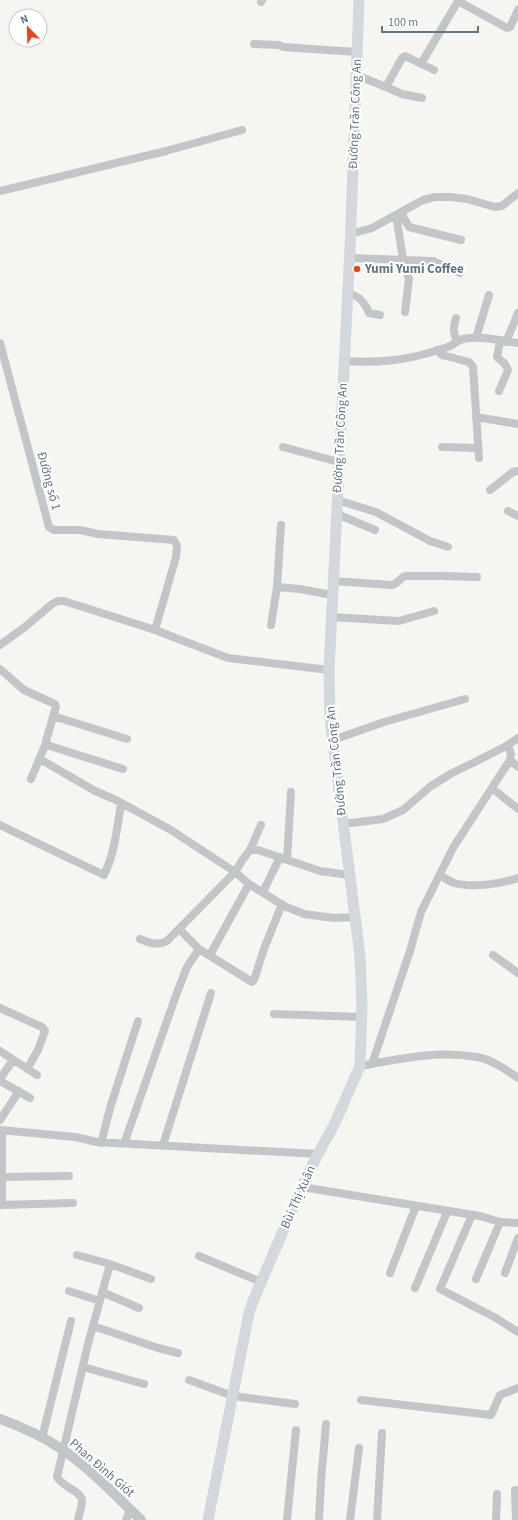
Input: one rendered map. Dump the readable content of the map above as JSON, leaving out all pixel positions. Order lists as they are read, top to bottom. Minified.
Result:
{"streets":{"main road":["Đường Trần Công An","Bùi Thị Xuân"],"street":["Đường số 1","Phan Đình Giót"]},"crossings":[["Đường Trần Công An","Bùi Thị Xuân"]],"places":["Yumi Yumi Coffee"],"scale_bar":"100 m","north":"top left"}
